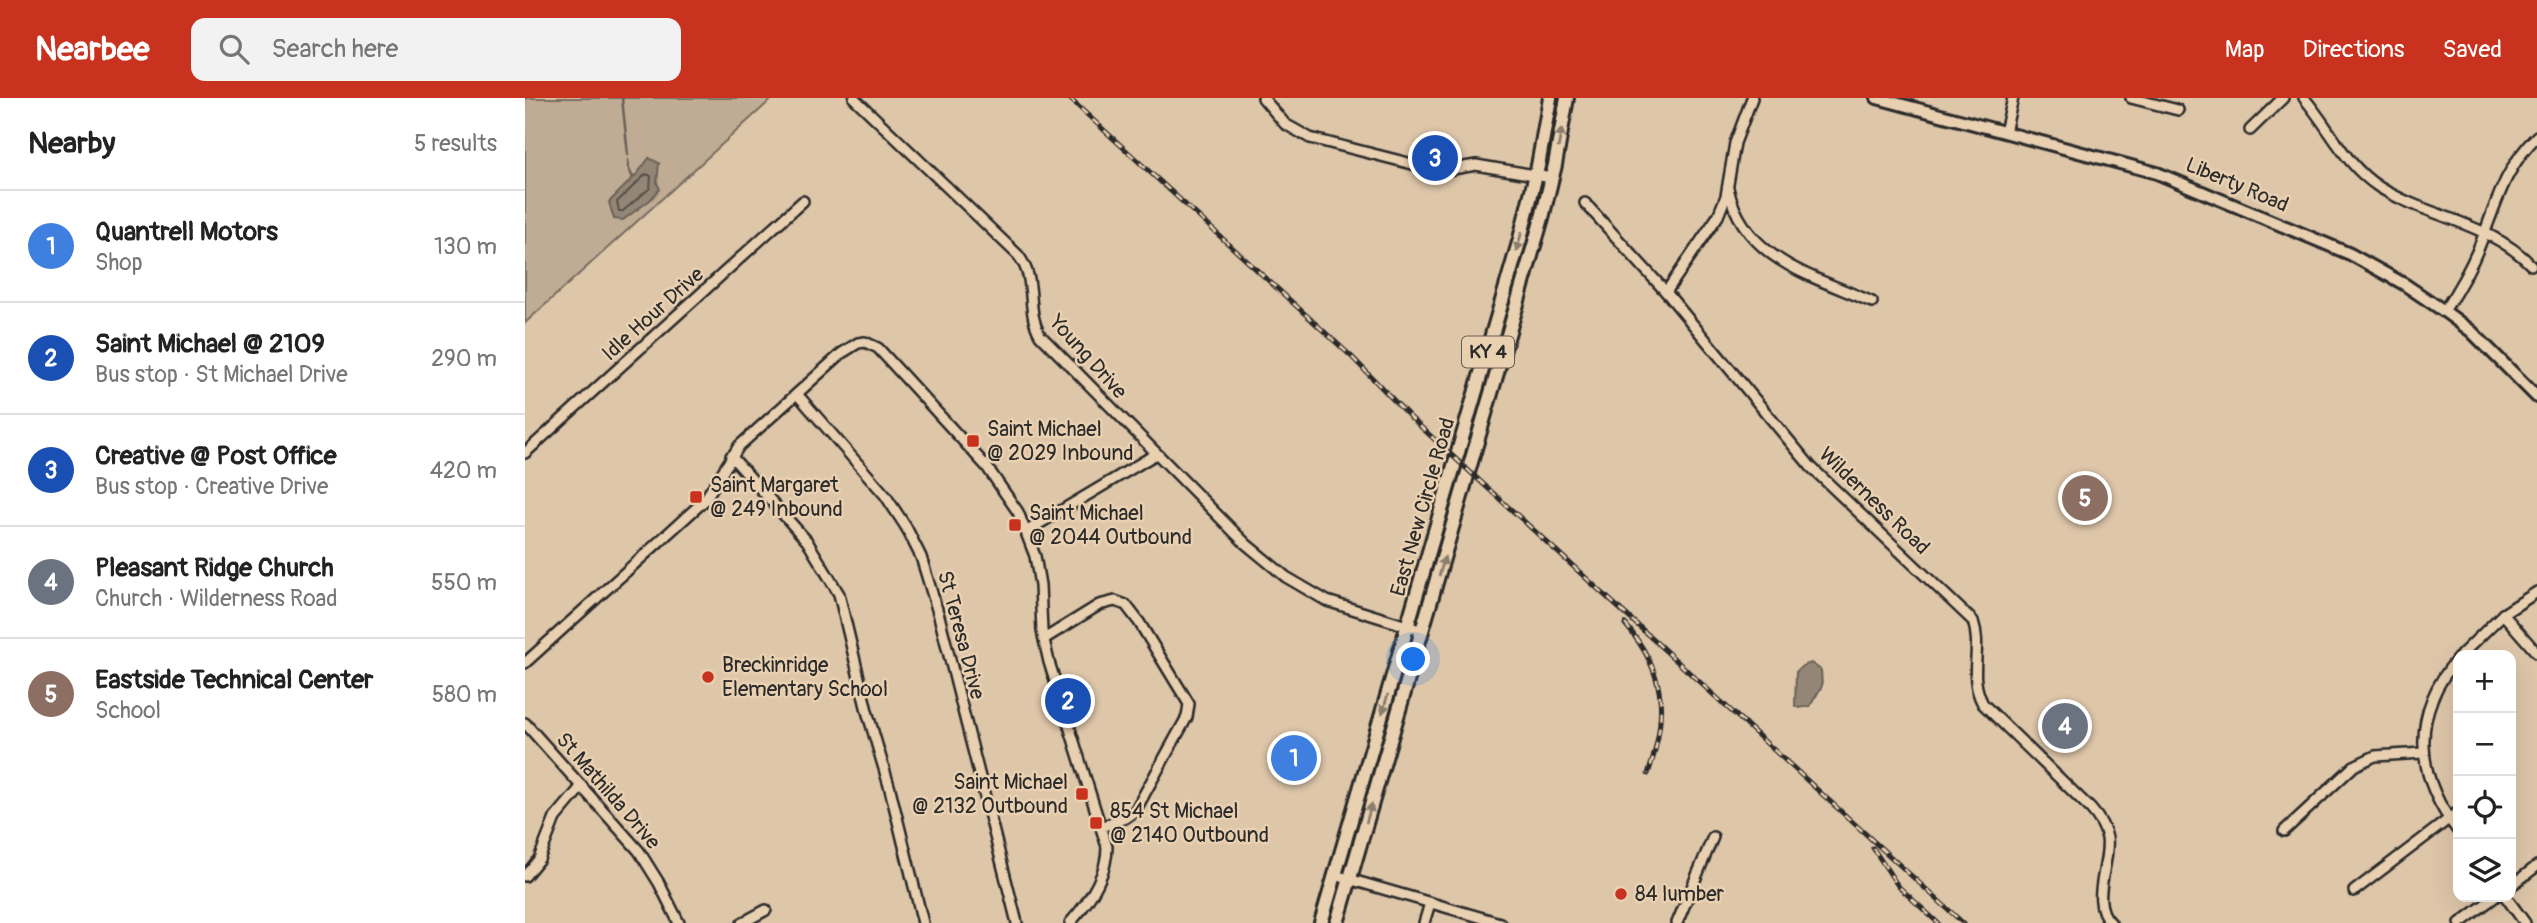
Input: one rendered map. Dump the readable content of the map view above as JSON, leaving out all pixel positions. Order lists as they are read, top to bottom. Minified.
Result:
{"streets":{"highway":["KY 4","East New Circle Road"],"main road":["Liberty Road"],"street":["Idle Hour Drive","Young Drive","Wilderness Road","St Teresa Drive","St Mathilda Drive"]},"crossings":[["Young Drive","East New Circle Road"]],"places":{"transit":["Saint Michael @ 2029 Inbound","Saint Margaret @ 249 Inbound","Saint Michael @ 2044 Outbound","Saint Michael @ 2132 Outbound","854 St Michael @ 2140 Outbound"],"other":["Breckinridge Elementary School","84 lumber"]},"page":{"header":"Nearbee","search":"Search here","nav":["Map","Directions","Saved"],"heading":["Nearby","5 results"],"pins":["3","5","2","4","1"],"list":[{"mark":"1","name":"Quantrell Motors","note":"Shop","value":"130 m"},{"mark":"2","name":"Saint Michael @ 2109","note":"Bus stop · St Michael Drive","value":"290 m"},{"mark":"3","name":"Creative @ Post Office","note":"Bus stop · Creative Drive","value":"420 m"},{"mark":"4","name":"Pleasant Ridge Church","note":"Church · Wilderness Road","value":"550 m"},{"mark":"5","name":"Eastside Technical Center","note":"School","value":"580 m"}],"map_buttons":["+","−"]}}
